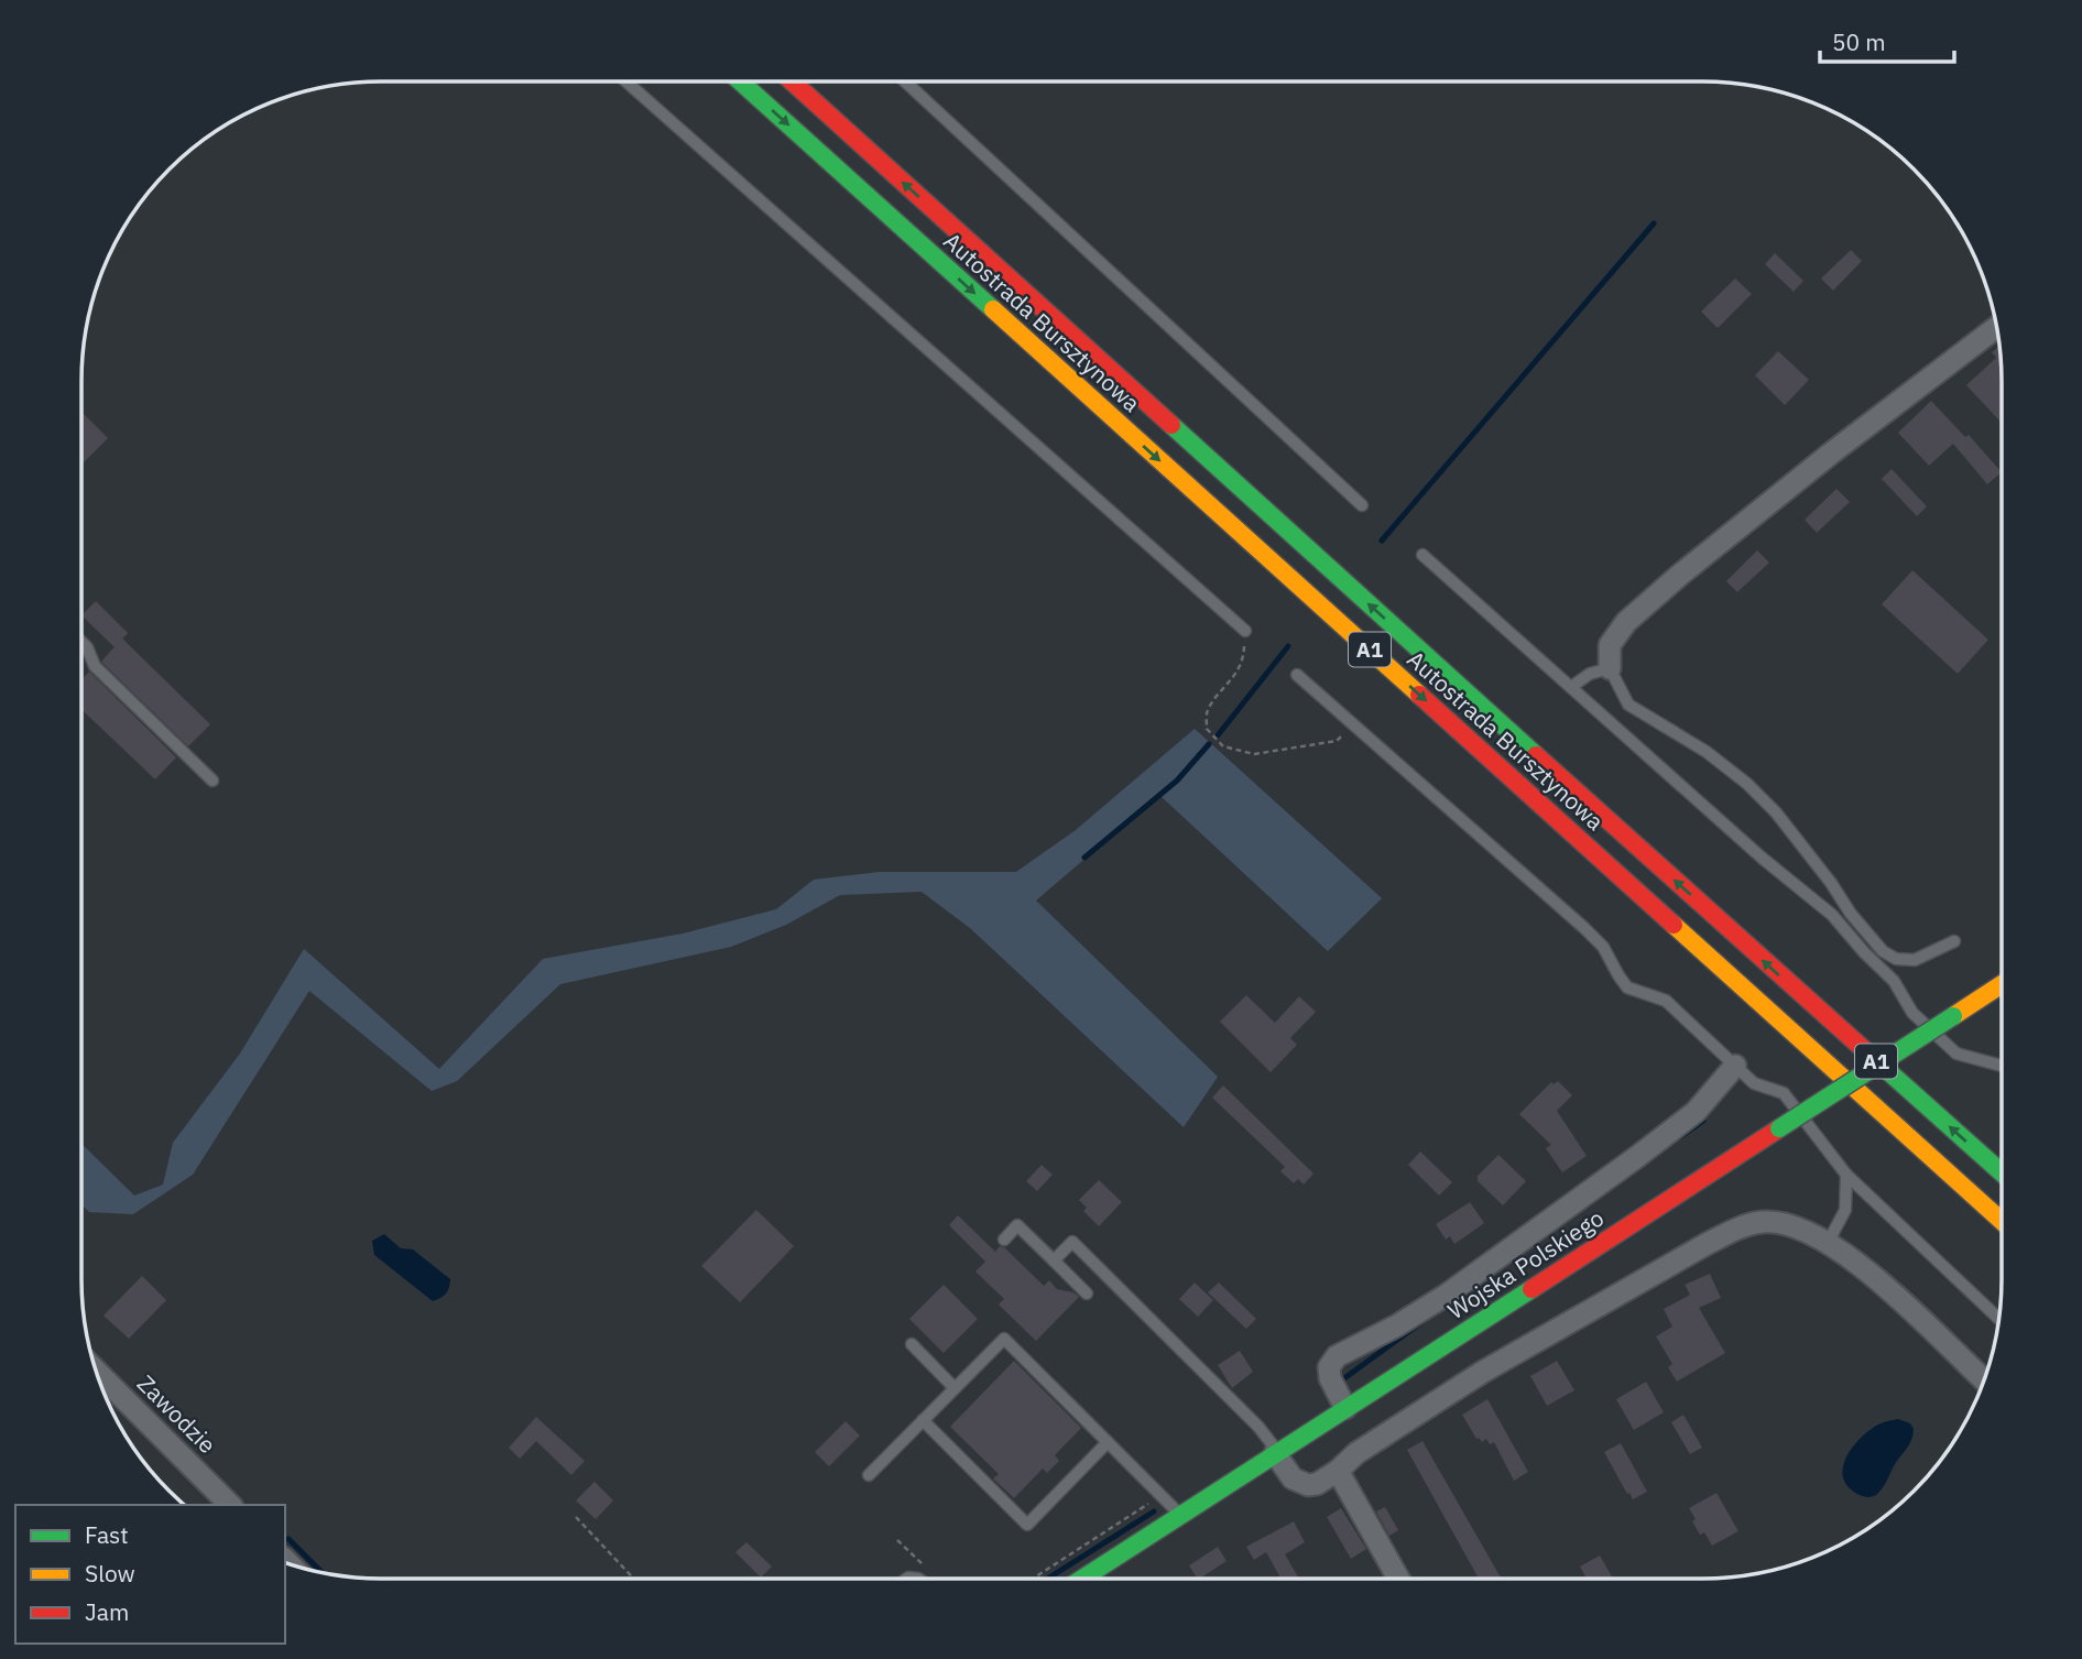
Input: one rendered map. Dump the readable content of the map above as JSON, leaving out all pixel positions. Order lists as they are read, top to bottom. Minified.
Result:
{"streets":{"main road":["Autostrada Bursztynowa","A1","Wojska Polskiego"],"street":["Zawodzie"]},"legend":["Fast","Slow","Jam"],"scale_bar":"50 m"}
